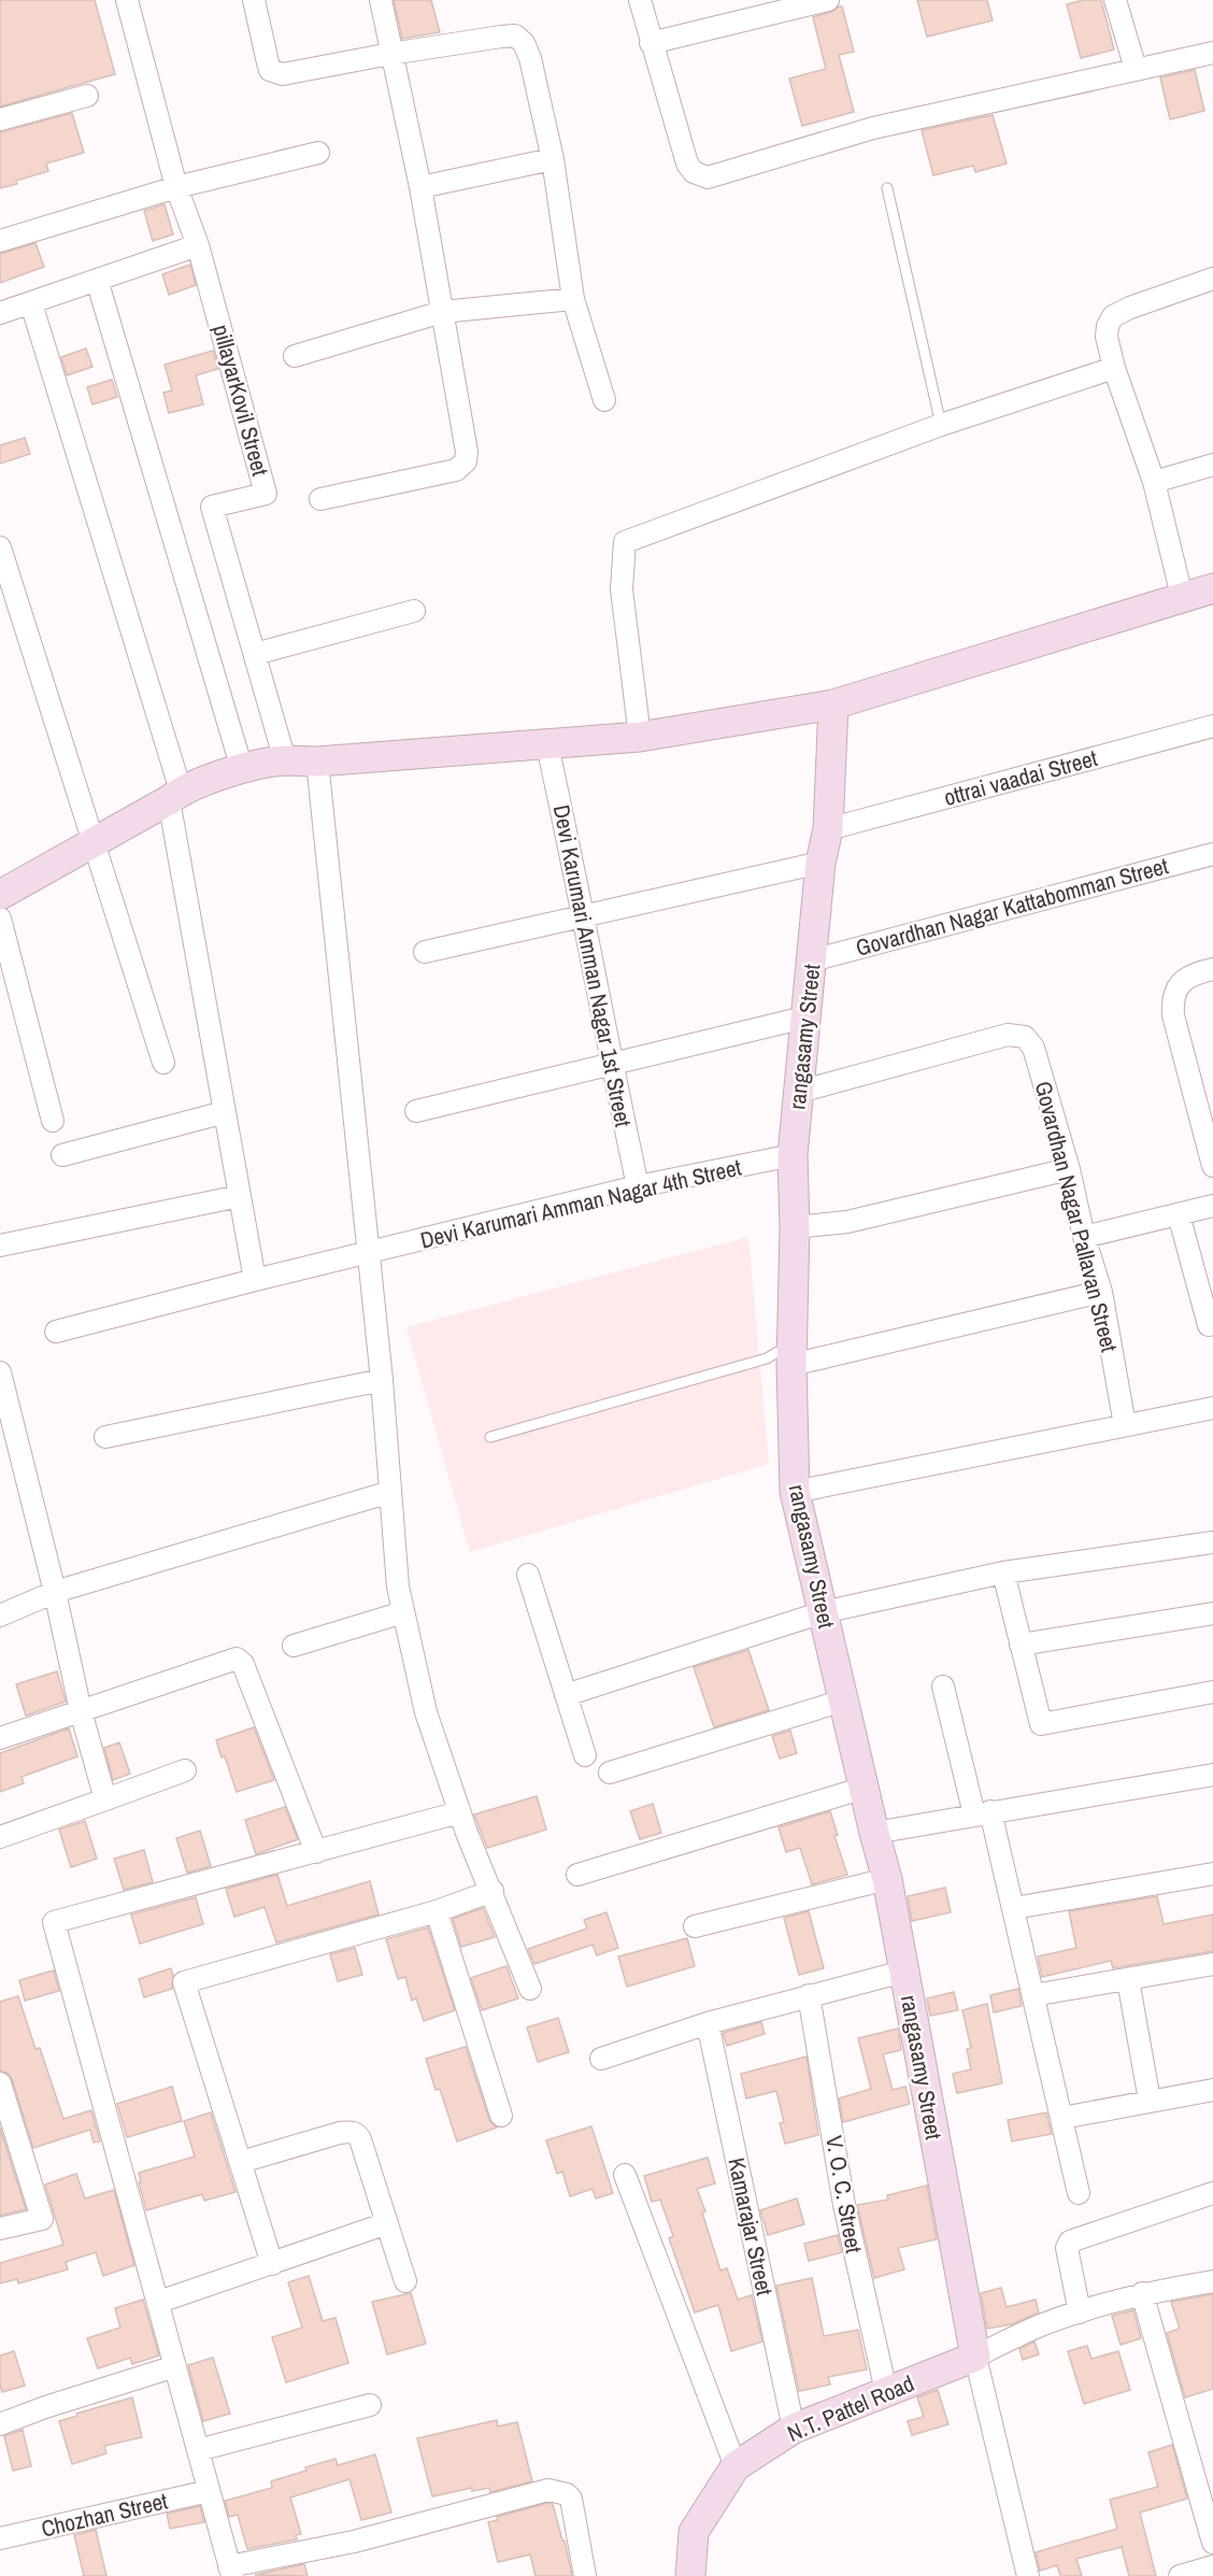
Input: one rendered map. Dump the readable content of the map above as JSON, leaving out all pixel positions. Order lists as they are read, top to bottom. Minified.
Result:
{"streets":{"street":["pillayarKovil Street","ottrai vaadai Street","Govardhan Nagar Kattabomman Street","Devi Karumari Amman Nagar 1st Street","rangasamy Street","Devi Karumari Amman Nagar 4th Street","Govardhan Nagar Pallavan Street","V. O. C. Street","Kamarajar Street","N.T. Pattel Road","Chozhan Street"]},"crossings":[["ottrai vaadai Street","rangasamy Street"],["Govardhan Nagar Kattabomman Street","rangasamy Street"],["Devi Karumari Amman Nagar 1st Street","Devi Karumari Amman Nagar 4th Street"],["rangasamy Street","Devi Karumari Amman Nagar 4th Street"],["rangasamy Street","Govardhan Nagar Pallavan Street"],["rangasamy Street","N.T. Pattel Road"],["V. O. C. Street","N.T. Pattel Road"],["Kamarajar Street","N.T. Pattel Road"]]}
